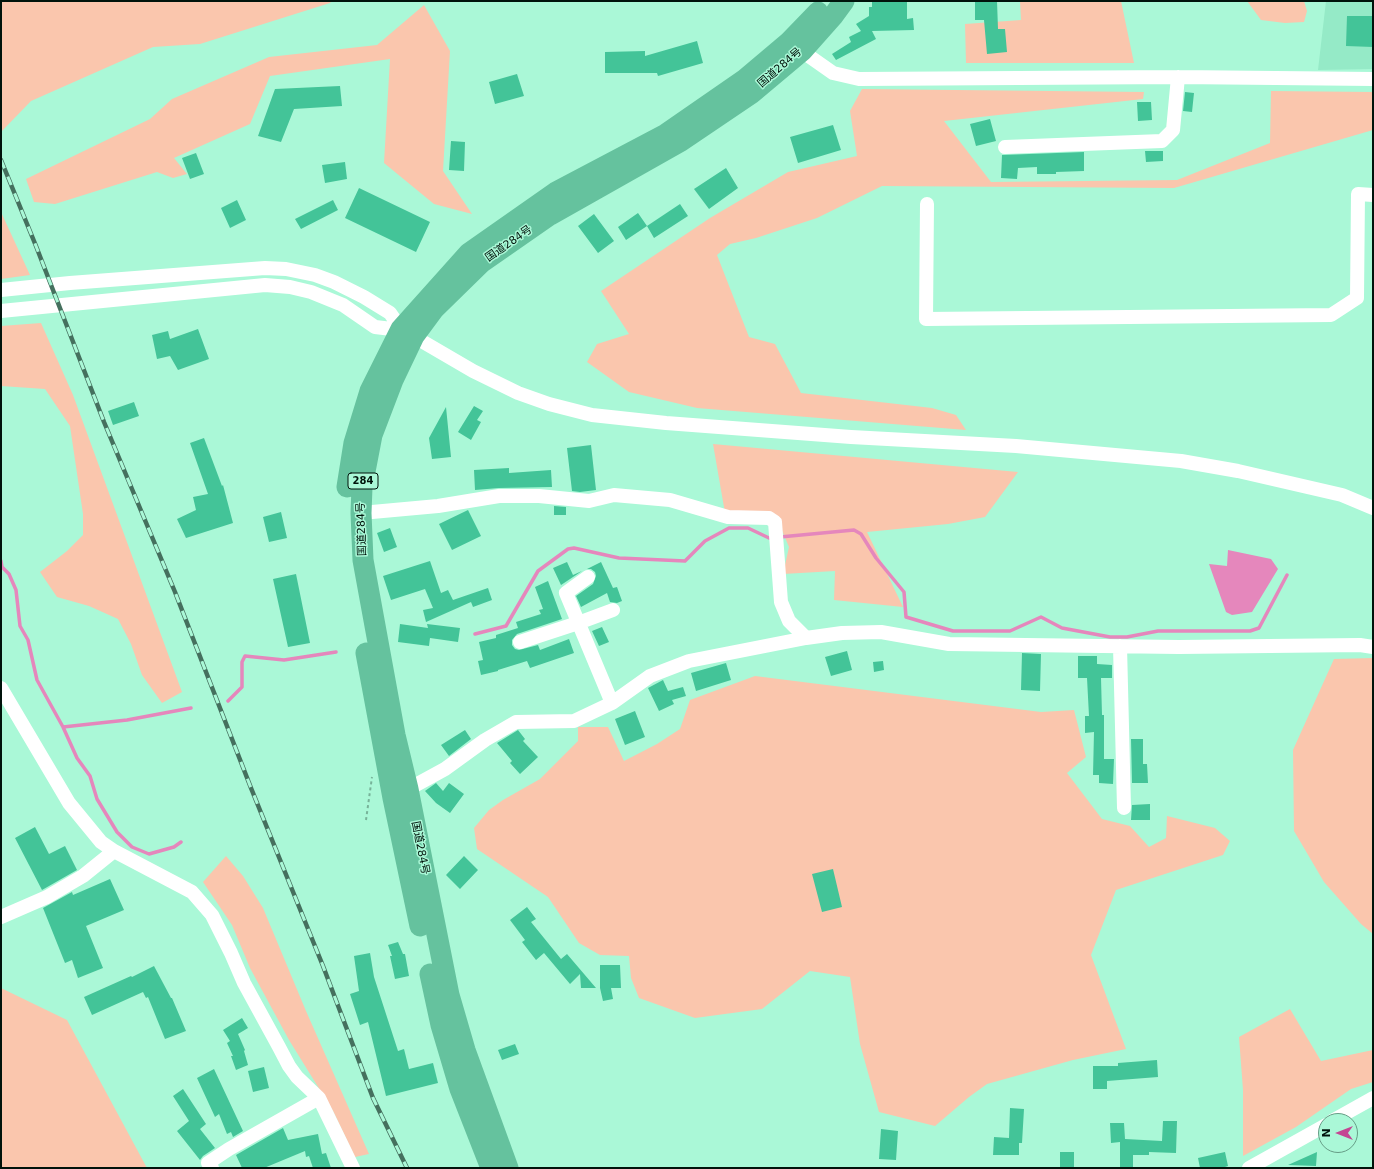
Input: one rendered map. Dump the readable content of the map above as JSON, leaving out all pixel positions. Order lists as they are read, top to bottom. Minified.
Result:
{"streets":{"highway":["国道284号","284"]},"north":"left"}
